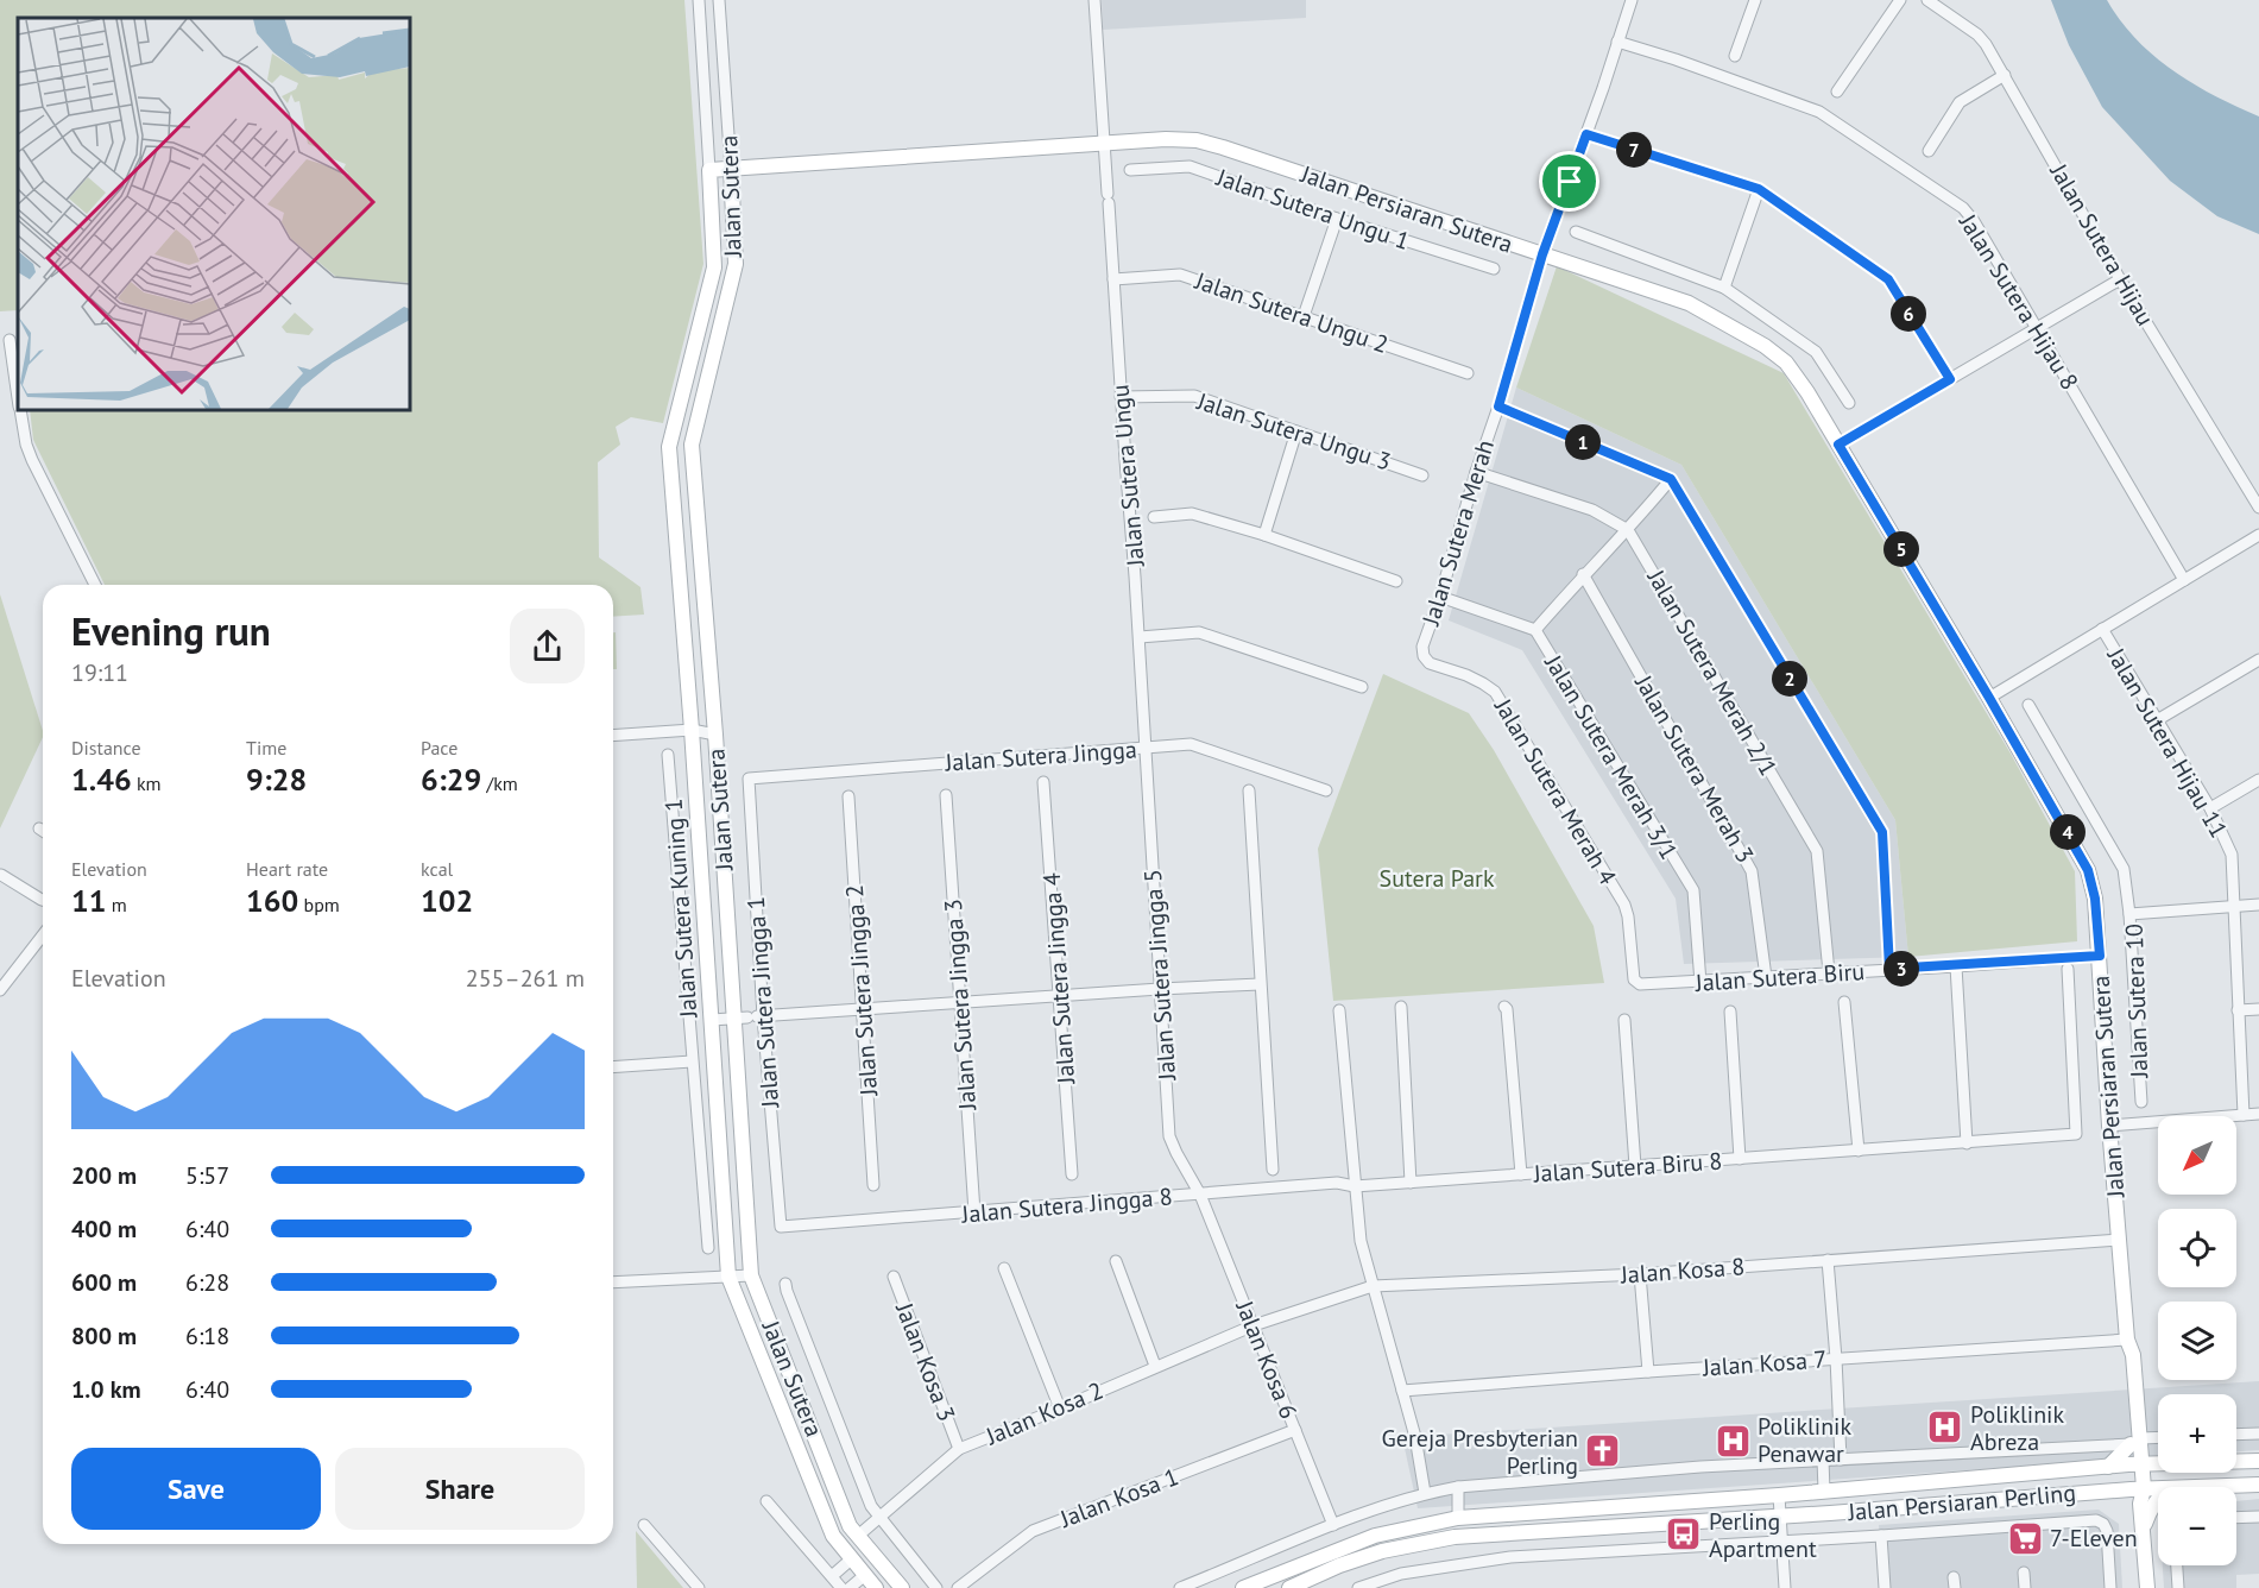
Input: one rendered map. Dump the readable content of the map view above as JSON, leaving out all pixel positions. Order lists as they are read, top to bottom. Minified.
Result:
{"streets":{"street":["Jalan Sutera","Jalan Sutera Ungu 1","Jalan Persiaran Sutera","Jalan Sutera Hijau","Jalan Sutera Hijau 8","Jalan Sutera Ungu 2","Jalan Sutera Ungu 3","Jalan Sutera Ungu","Jalan Sutera Merah","Jalan Sutera Merah 2/1","Jalan Sutera Hijau 11","Jalan Sutera Jingga","Jalan Sutera Merah 3/1","Jalan Sutera Merah 3","Jalan Sutera Merah 4","Jalan Sutera Kuning 1","Jalan Sutera Jingga 5","Jalan Sutera Biru","Jalan Sutera Jingga 4","Jalan Sutera Jingga 2","Jalan Sutera 10","Jalan Sutera Jingga 1","Jalan Sutera Jingga 3","Jalan Sutera Biru 8","Jalan Sutera Jingga 8","Jalan Kosa 8","Jalan Kosa 6","Jalan Kosa 3","Jalan Kosa 7","Jalan Kosa 2","Jalan Kosa 1","Jalan Persiaran Perling"]},"crossings":[["Jalan Sutera","Jalan Persiaran Sutera"],["Jalan Sutera","Jalan Sutera Jingga 1"],["Jalan Sutera","Jalan Kosa 2"],["Jalan Persiaran Sutera","Jalan Sutera Ungu"],["Jalan Persiaran Sutera","Jalan Sutera Merah"],["Jalan Persiaran Sutera","Jalan Sutera Biru"],["Jalan Persiaran Sutera","Jalan Kosa 8"],["Jalan Persiaran Sutera","Jalan Kosa 7"],["Jalan Persiaran Sutera","Jalan Persiaran Perling"],["Jalan Sutera Ungu 2","Jalan Sutera Ungu"],["Jalan Sutera Ungu 3","Jalan Sutera Ungu"],["Jalan Sutera Ungu","Jalan Sutera Jingga"],["Jalan Sutera Ungu","Jalan Sutera Jingga 5"],["Jalan Sutera Merah","Jalan Sutera Merah 2/1"],["Jalan Sutera Merah","Jalan Sutera Merah 3/1"],["Jalan Sutera Merah","Jalan Sutera Merah 4"],["Jalan Sutera Merah 2/1","Jalan Sutera Biru"],["Jalan Sutera Hijau 11","Jalan Sutera 10"],["Jalan Sutera Jingga","Jalan Sutera Jingga 5"],["Jalan Sutera Jingga","Jalan Sutera Jingga 1"],["Jalan Sutera Merah 3/1","Jalan Sutera Biru"],["Jalan Sutera Merah 3","Jalan Sutera Biru"],["Jalan Sutera Merah 4","Jalan Sutera Biru"],["Jalan Sutera Jingga 5","Jalan Sutera Jingga 8"],["Jalan Sutera Jingga 5","Jalan Kosa 6"],["Jalan Sutera Jingga 1","Jalan Sutera Jingga 8"],["Jalan Sutera Jingga 3","Jalan Sutera Jingga 8"],["Jalan Sutera Biru 8","Jalan Sutera Jingga 8"],["Jalan Sutera Jingga 8","Jalan Kosa 6"],["Jalan Kosa 8","Jalan Kosa 6"],["Jalan Kosa 8","Jalan Kosa 2"],["Jalan Kosa 6","Jalan Kosa 2"],["Jalan Kosa 6","Jalan Kosa 1"],["Jalan Kosa 3","Jalan Kosa 2"]],"parks":["Sutera Park"],"places":{"hospital":["Poliklinik Abreza","Poliklinik Penawar"],"church":["Gereja Presbyterian Perling"],"bus stop":["Perling Apartment"],"supermarket":["7-Eleven"]},"north":"bottom left","page":{"pins":["7","6","1","5","2","4","3"],"heading":["Evening run","19:11"],"stats":[["Distance","1.46 km"],["Time","9:28"],["Pace","6:29 /km"],["Elevation","11 m"],["Heart rate","160 bpm"],["kcal","102"]],"chart":["Elevation","255–261 m"],"map_buttons":["+","−"],"list":[{"name":"200 m","note":"5:57"},{"name":"400 m","note":"6:40"},{"name":"600 m","note":"6:28"},{"name":"800 m","note":"6:18"},{"name":"1.0 km","note":"6:40"}],"buttons":["Save","Share"]}}
